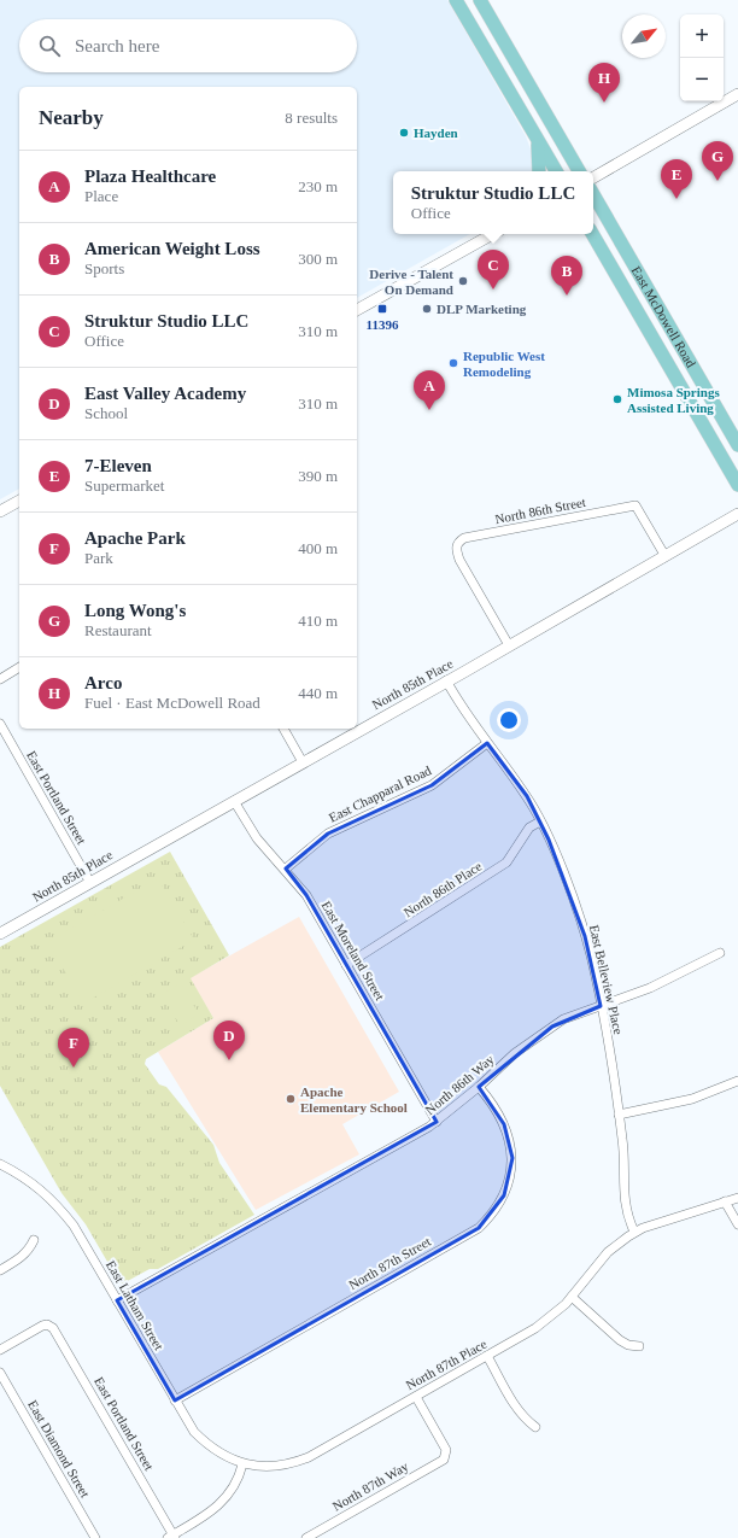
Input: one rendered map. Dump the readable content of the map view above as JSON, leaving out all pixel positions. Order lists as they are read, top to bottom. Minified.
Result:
{"streets":{"main road":["East McDowell Road"],"street":["North 86th Street","North 85th Place","East Chapparal Road","East Portland Street","North 86th Place","East Moreland Street","East Belleview Place","North 86th Way","North 87th Street","East Latham Street","North 87th Place","East Diamond Street","North 87th Way"]},"crossings":[["North 86th Street","North 85th Place"],["North 85th Place","East Portland Street"],["North 85th Place","East Moreland Street"],["North 85th Place","East Belleview Place"],["East Chapparal Road","East Moreland Street"],["East Chapparal Road","East Belleview Place"],["North 86th Place","East Moreland Street"],["North 86th Place","East Belleview Place"],["East Moreland Street","North 86th Way"],["East Belleview Place","North 86th Way"],["East Belleview Place","North 87th Place"],["North 86th Way","North 87th Street"],["North 86th Way","East Latham Street"],["North 87th Street","East Latham Street"],["East Latham Street","North 87th Place"],["North 87th Place","North 87th Way"]],"places":{"other":["Hayden","Derive - Talent On Demand","DLP Marketing","Republic West Remodeling","Mimosa Springs Assisted Living","Apache Elementary School"],"transit":["11396"]},"north":"top right","page":{"map_buttons":["+","−"],"search":"Search here","pins":["H","G","E","C","B","A","D","F"],"heading":["Nearby","8 results"],"list":[{"mark":"A","name":"Plaza Healthcare","note":"Place","value":"230 m"},{"mark":"B","name":"American Weight Loss","note":"Sports","value":"300 m"},{"mark":"C","name":"Struktur Studio LLC","note":"Office","value":"310 m"},{"mark":"D","name":"East Valley Academy","note":"School","value":"310 m"},{"mark":"E","name":"7-Eleven","note":"Supermarket","value":"390 m"},{"mark":"F","name":"Apache Park","note":"Park","value":"400 m"},{"mark":"G","name":"Long Wong's","note":"Restaurant","value":"410 m"},{"mark":"H","name":"Arco","note":"Fuel · East McDowell Road","value":"440 m"}],"popup":["Struktur Studio LLC","Office"]}}
